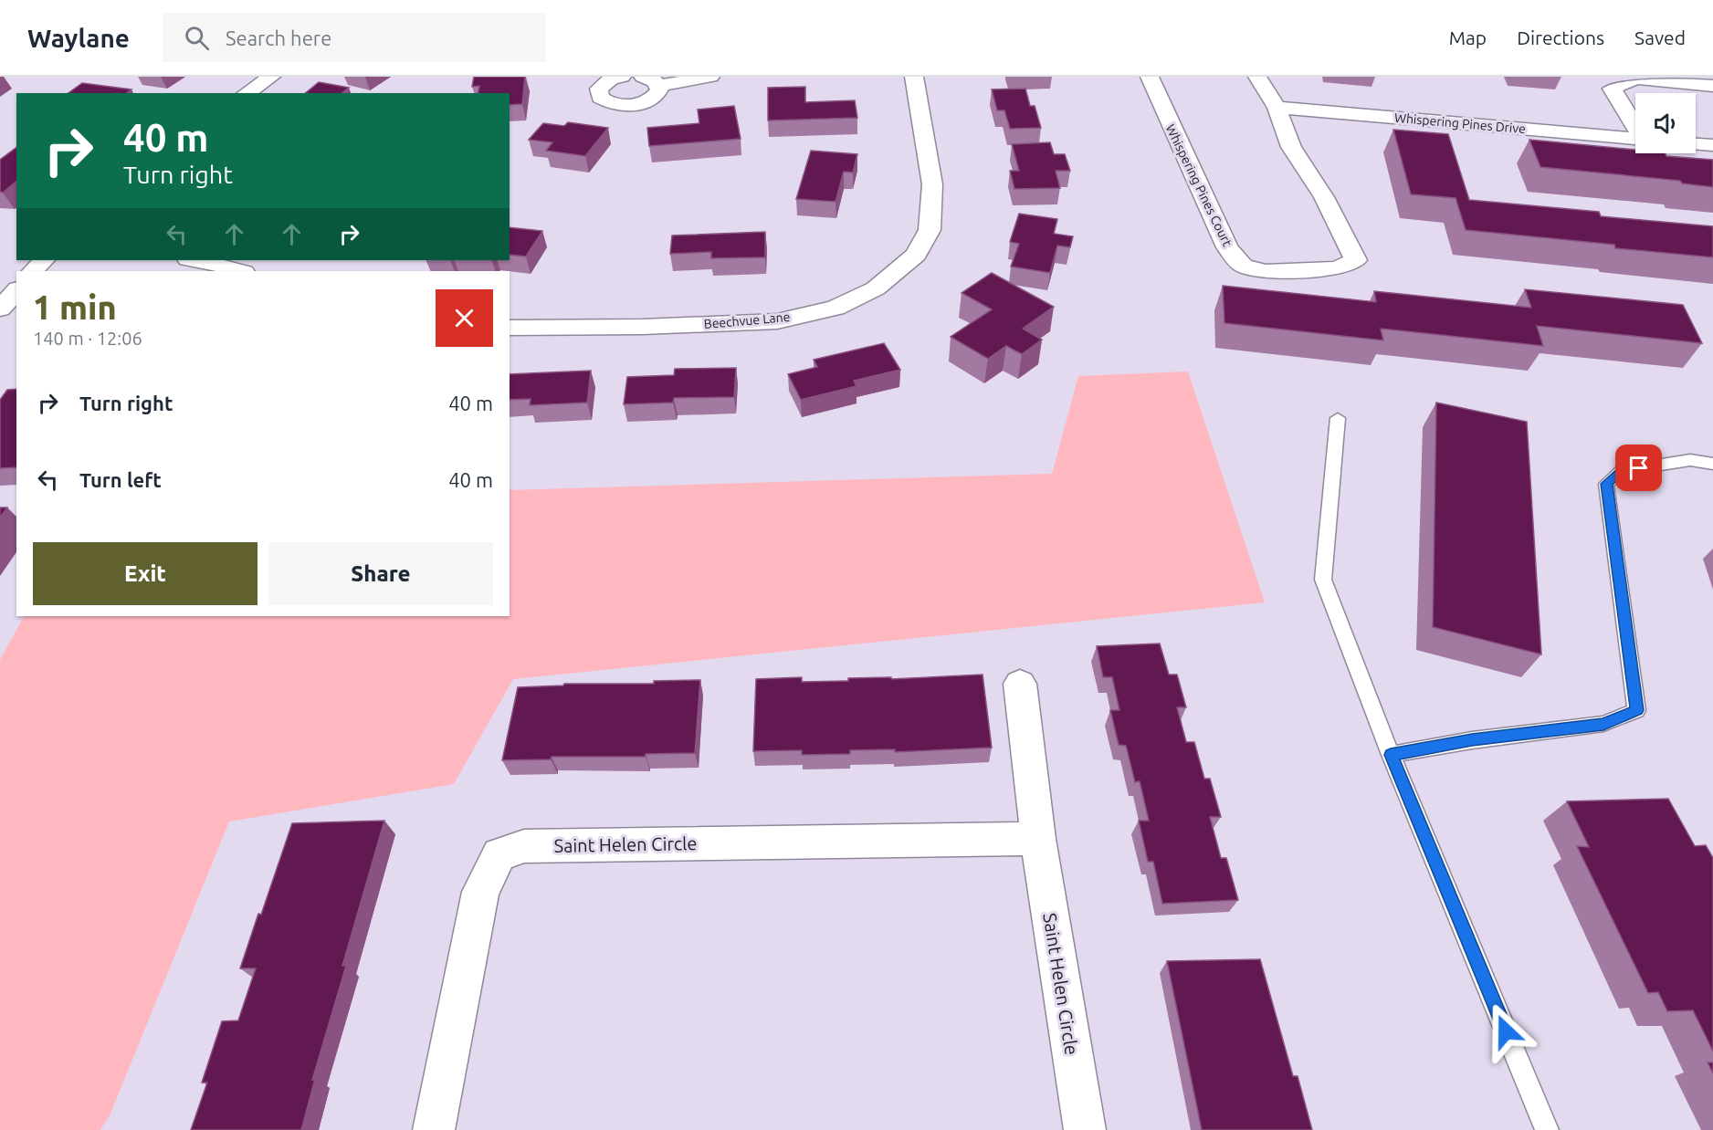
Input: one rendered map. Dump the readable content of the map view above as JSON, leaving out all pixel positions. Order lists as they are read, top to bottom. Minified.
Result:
{"streets":{"street":["Whispering Pines Drive","Whispering Pines Court","Beechvue Lane","Saint Helen Circle"]},"crossings":[["Whispering Pines Drive","Whispering Pines Court"]],"page":{"header":"Waylane","search":"Search here","nav":["Map","Directions","Saved"],"turn":["40 m","Turn right"],"heading":["1 min","140 m · 12:06"],"list":[{"name":"Turn right","value":"40 m"},{"name":"Turn left","value":"40 m"}],"buttons":["Exit","Share"]}}
